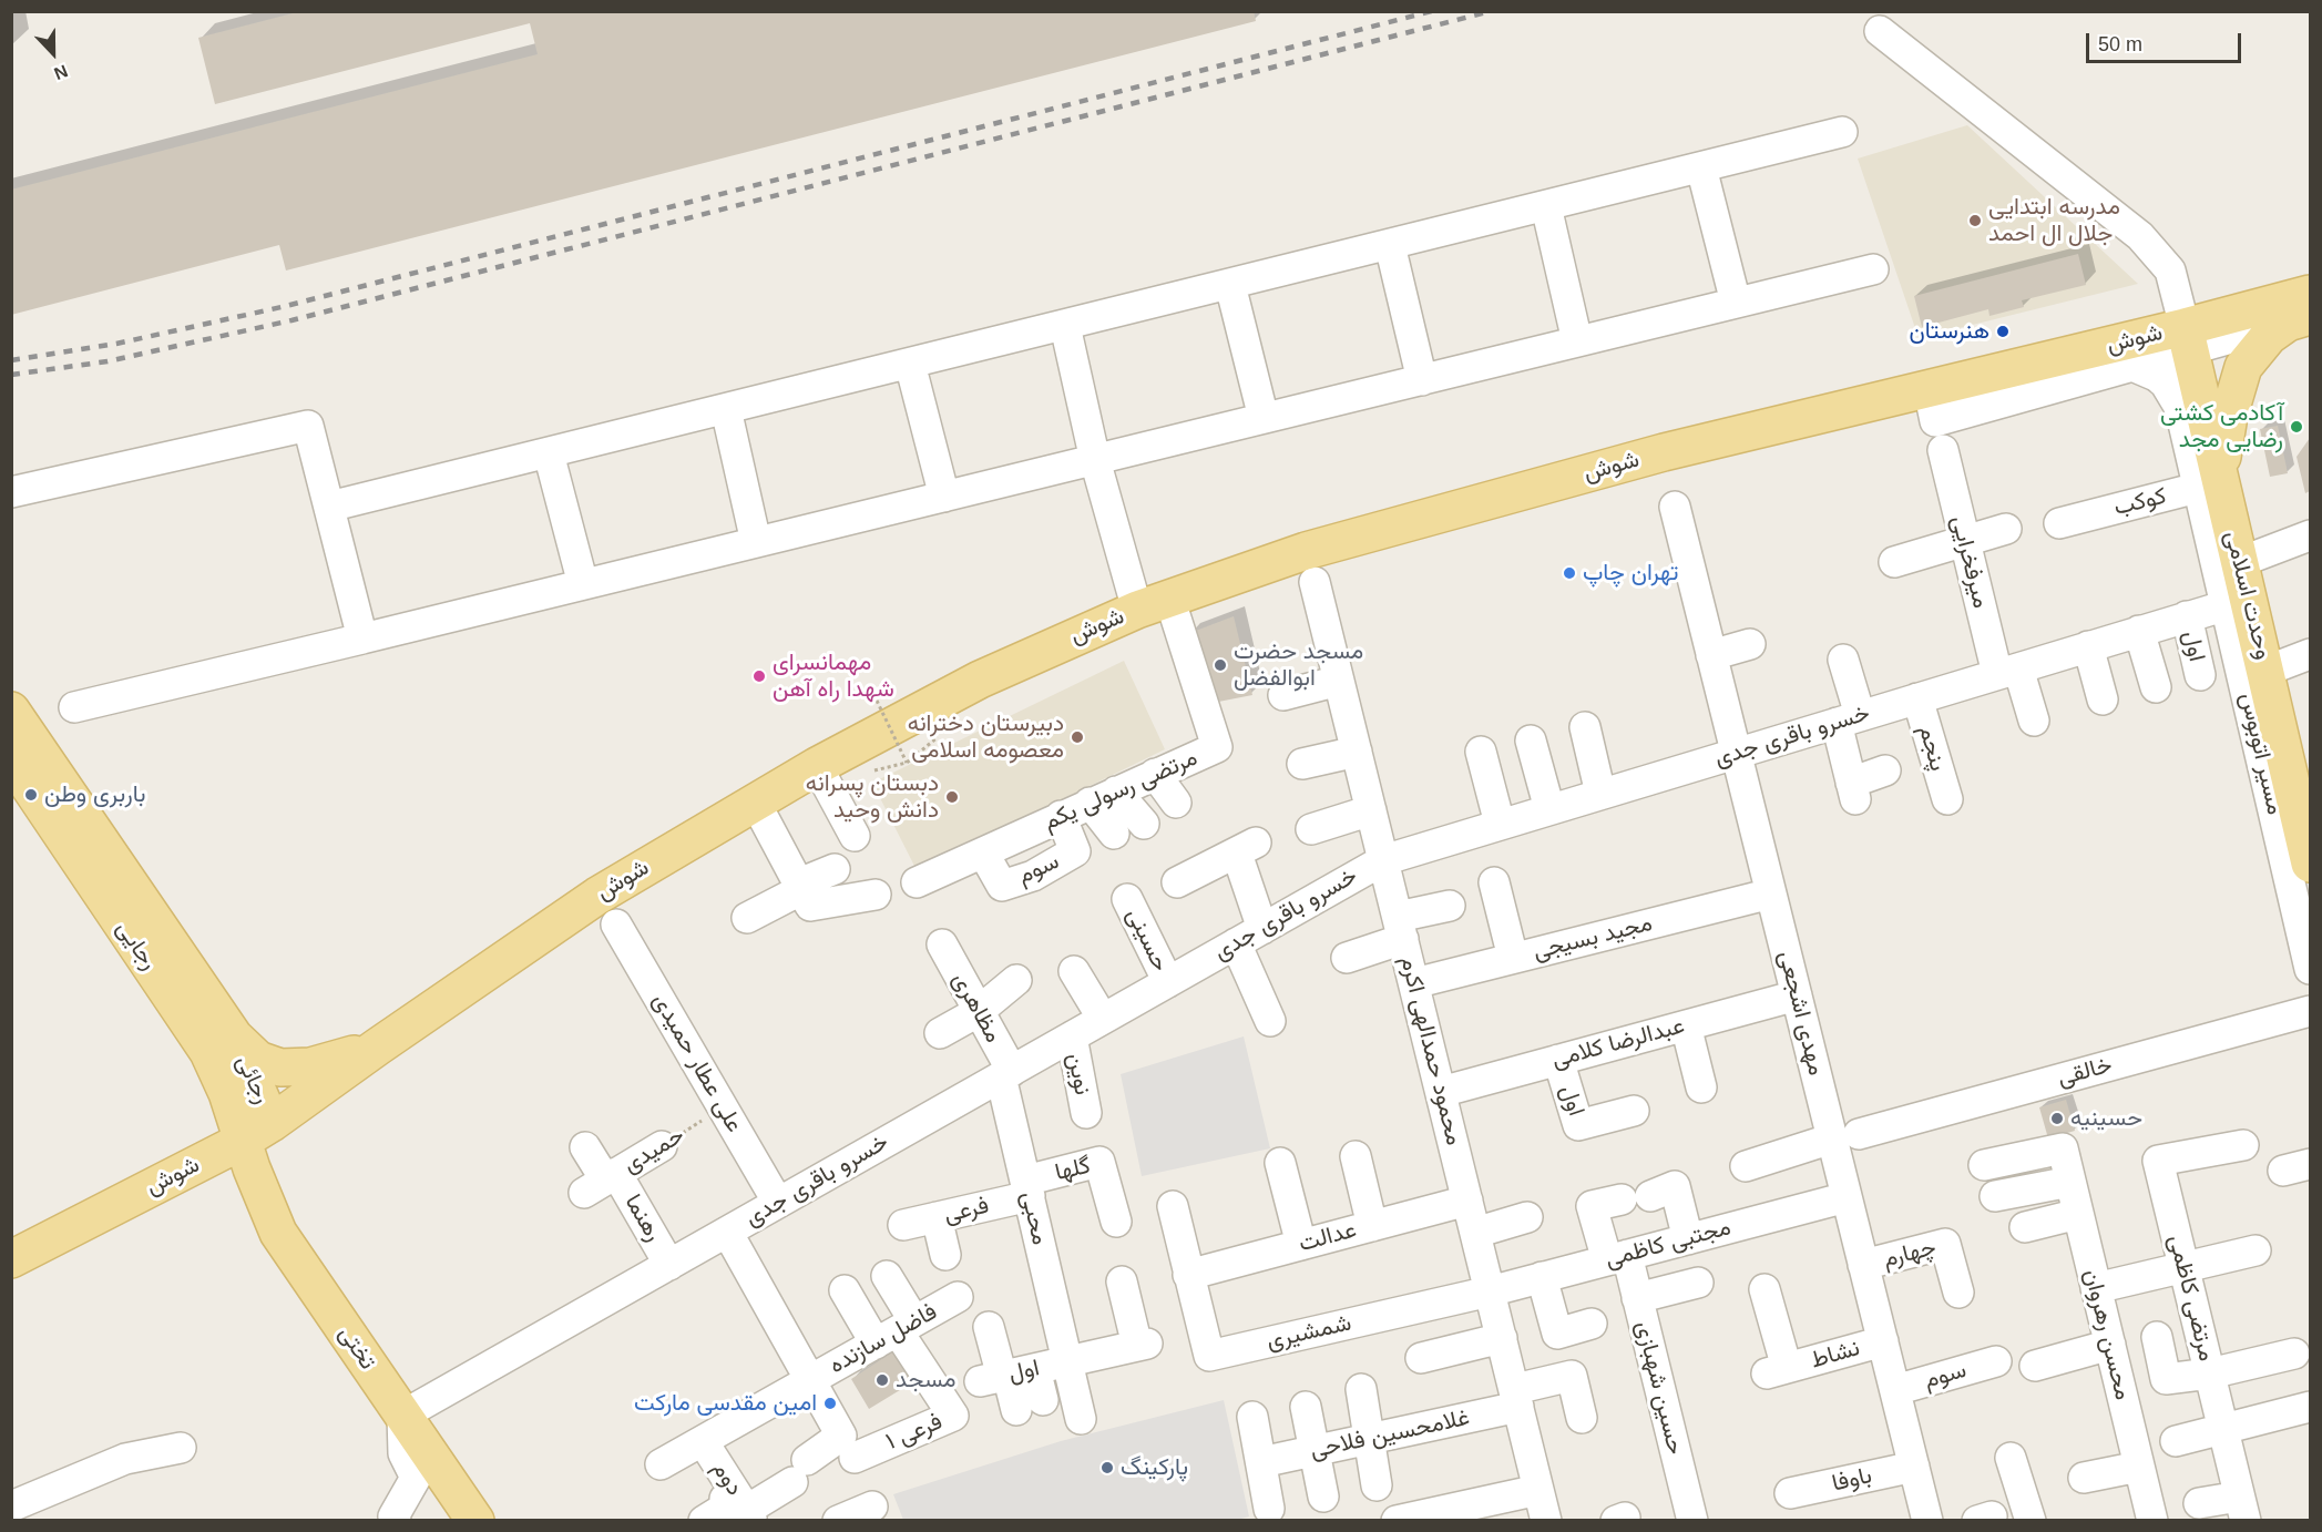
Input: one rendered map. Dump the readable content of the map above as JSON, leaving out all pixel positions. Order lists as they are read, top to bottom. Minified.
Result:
{"streets":{"main road":["شوش","وحدت اسلامی","رجایی","رجائی","تختی"],"street":["کوکب","میرفخرایی","اول","خسرو باقری جدی","پنجم","مسیر اتوبوس","مرتضی رسولی یکم","سوم","مجید بسیجی","حسینی","مظاهری","مهدی اشجعی","عبدالرضا کلامی","محمود حمدالهی اکرم","علی عطار حمیدی","خالقی","نوین","حمیدی","گلها","فرعی","رهنما","محبی","عدالت","مجتبی کاظمی","چهارم","مرتضی کاظمی","شمشیری","محسن رهروان","فاضل سازنده","نشاط","حسین شهبازی","فرعی ۱","غلامحسین فلاحی","دوم","باوفا"]},"crossings":[["شوش","وحدت اسلامی"],["شوش","مرتضی رسولی یکم"],["شوش","رجائی"],["شوش","تختی"],["کوکب","وحدت اسلامی"],["کوکب","مسیر اتوبوس"],["میرفخرایی","خسرو باقری جدی"],["وحدت اسلامی","خسرو باقری جدی"],["وحدت اسلامی","مسیر اتوبوس"],["اول","خسرو باقری جدی"],["اول","عبدالرضا کلامی"],["اول","محبی"],["خسرو باقری جدی","پنجم"],["خسرو باقری جدی","مسیر اتوبوس"],["خسرو باقری جدی","حسینی"],["خسرو باقری جدی","مظاهری"],["خسرو باقری جدی","مهدی اشجعی"],["خسرو باقری جدی","محمود حمدالهی اکرم"],["خسرو باقری جدی","علی عطار حمیدی"],["خسرو باقری جدی","نوین"],["خسرو باقری جدی","رهنما"],["خسرو باقری جدی","محبی"],["خسرو باقری جدی","فاضل سازنده"],["خسرو باقری جدی","تختی"],["مرتضی رسولی یکم","سوم"],["سوم","مهدی اشجعی"],["مجید بسیجی","مهدی اشجعی"],["مجید بسیجی","محمود حمدالهی اکرم"],["رجایی","رجائی"],["مظاهری","محبی"],["مهدی اشجعی","عبدالرضا کلامی"],["مهدی اشجعی","خالقی"],["مهدی اشجعی","مجتبی کاظمی"],["مهدی اشجعی","چهارم"],["مهدی اشجعی","نشاط"],["مهدی اشجعی","باوفا"],["عبدالرضا کلامی","محمود حمدالهی اکرم"],["محمود حمدالهی اکرم","عدالت"],["محمود حمدالهی اکرم","مجتبی کاظمی"],["محمود حمدالهی اکرم","شمشیری"],["محمود حمدالهی اکرم","غلامحسین فلاحی"],["علی عطار حمیدی","حمیدی"],["رجائی","تختی"],["حمیدی","رهنما"],["گلها","فرعی"],["گلها","محبی"],["فرعی","محبی"],["عدالت","شمشیری"],["مجتبی کاظمی","شمشیری"],["مجتبی کاظمی","حسین شهبازی"],["فاضل سازنده","فرعی ۱"],["فاضل سازنده","دوم"]],"places":["مدرسه ابتدایی جلال ال احمد","هنرستان","آکادمی کشتی رضایی مجد","تهران چاپ","مسجد حضرت ابوالفضل","مهمانسرای شهدا راه آهن","دبیرستان دخترانه معصومه اسلامی","باربری وطن","دبستان پسرانه دانش وحید","حسینیه","مسجد","امین مقدسی مارکت","پارکینگ"],"scale_bar":"50 m","north":"bottom"}
